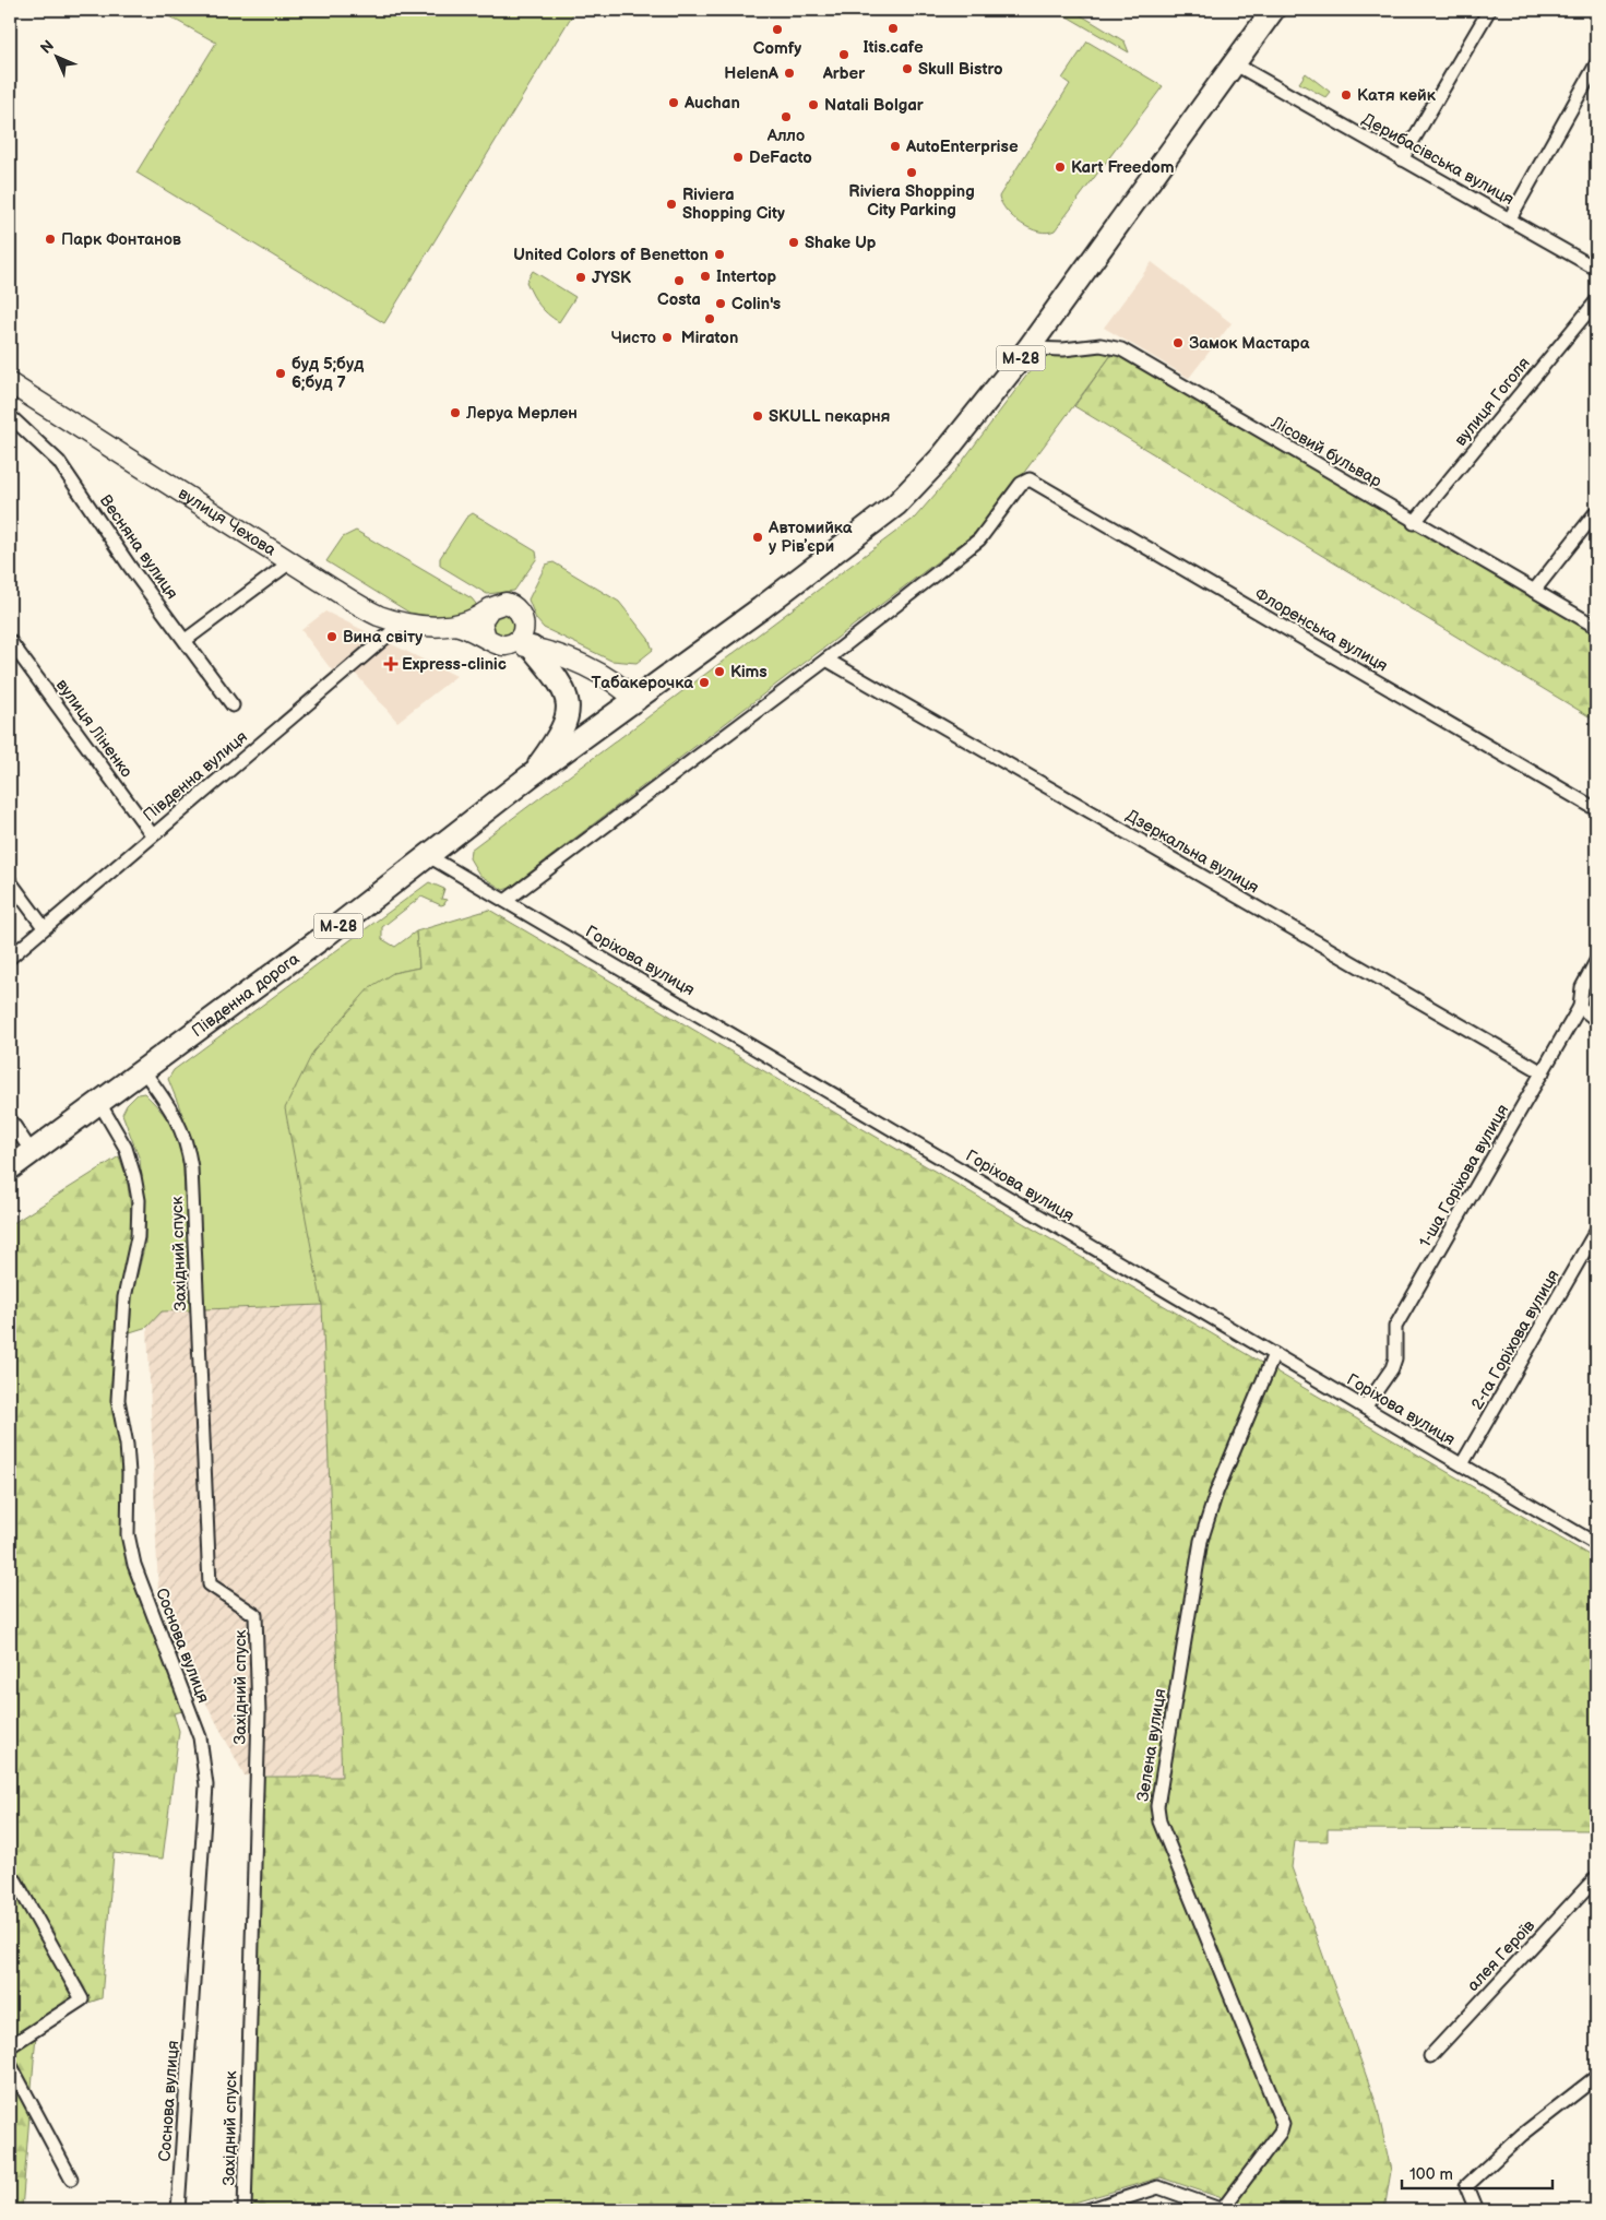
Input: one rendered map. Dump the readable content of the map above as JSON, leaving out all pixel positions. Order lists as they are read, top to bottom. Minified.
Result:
{"streets":{"highway":["М-28","Південна дорога"],"main road":["вулиця Чехова"],"street":["Дерибасівська вулиця","вулиця Гоголя","Лісовий бульвар","Весняна вулиця","Флоренська вулиця","вулиця Ліненко","Південна вулиця","Дзеркальна вулиця","Горіхова вулиця","1-ша Горіхова вулиця","Західний спуск","2-га Горіхова вулиця","Соснова вулиця","Зелена вулиця","алея Героїв"]},"crossings":[["Дерибасівська вулиця","М-28"],["М-28","Лісовий бульвар"],["М-28","Південна дорога"],["вулиця Гоголя","Лісовий бульвар"],["вулиця Чехова","Південна вулиця"],["Флоренська вулиця","Дзеркальна вулиця"],["вулиця Ліненко","Південна вулиця"],["Дзеркальна вулиця","1-ша Горіхова вулиця"],["Горіхова вулиця","Південна дорога"],["Горіхова вулиця","1-ша Горіхова вулиця"],["Горіхова вулиця","2-га Горіхова вулиця"],["Горіхова вулиця","Зелена вулиця"],["Південна дорога","Західний спуск"],["Південна дорога","Соснова вулиця"]],"places":{"other":["Itis.cafe","Comfy","Arber","Skull Bistro","HelenA","Катя кейк","Auchan","Natali Bolgar","Алло","AutoEnterprise","DeFacto","Kart Freedom","Riviera Shopping City Parking","Riviera Shopping City","Парк Фонтанов","Shake Up","United Colors of Benetton","Intertop","JYSK","Costa","Colin's","Miraton","Чисто","Замок Мастара","буд 5;буд 6;буд 7","Леруа Мерлен","SKULL пекарня","Автомийка у Рівʼєри","Вина світу","Kims","Табакерочка"],"health":["Express-clinic"]},"scale_bar":"100 m","north":"top left"}
